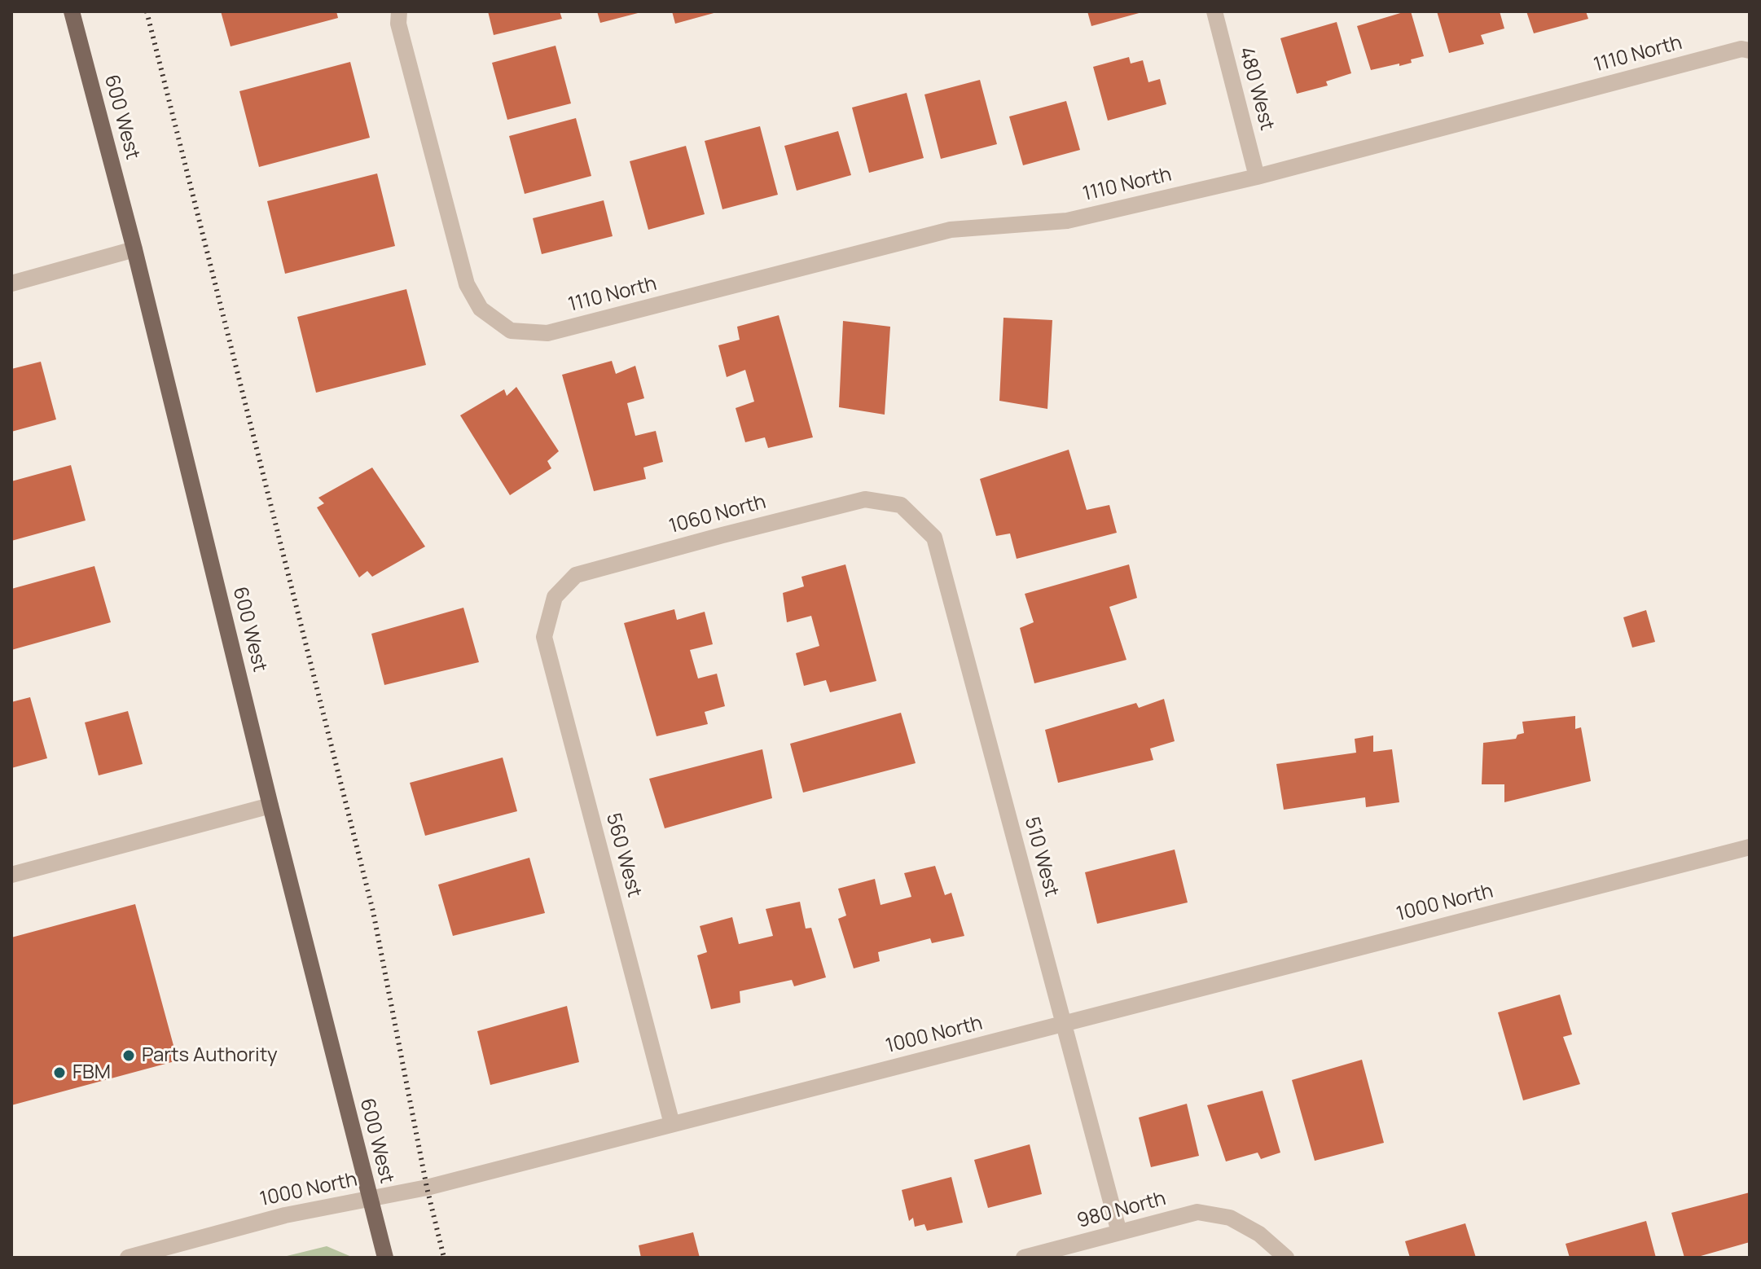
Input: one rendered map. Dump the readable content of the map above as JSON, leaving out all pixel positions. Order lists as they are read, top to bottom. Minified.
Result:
{"streets":{"main road":["600 West"],"street":["1110 North","480 West","1060 North","560 West","510 West","1000 North","980 North"]},"crossings":[["1110 North","480 West"],["600 West","1000 North"],["1060 North","560 West"],["1060 North","510 West"],["560 West","1000 North"],["510 West","1000 North"],["510 West","980 North"]],"places":["Parts Authority","FBM"]}
